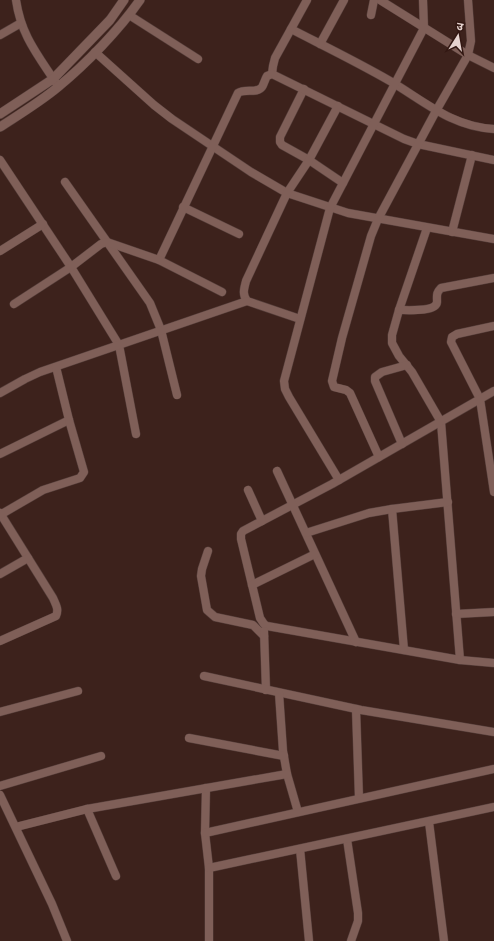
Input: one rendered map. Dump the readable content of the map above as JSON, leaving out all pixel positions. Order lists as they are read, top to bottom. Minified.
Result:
{"north":"top"}
